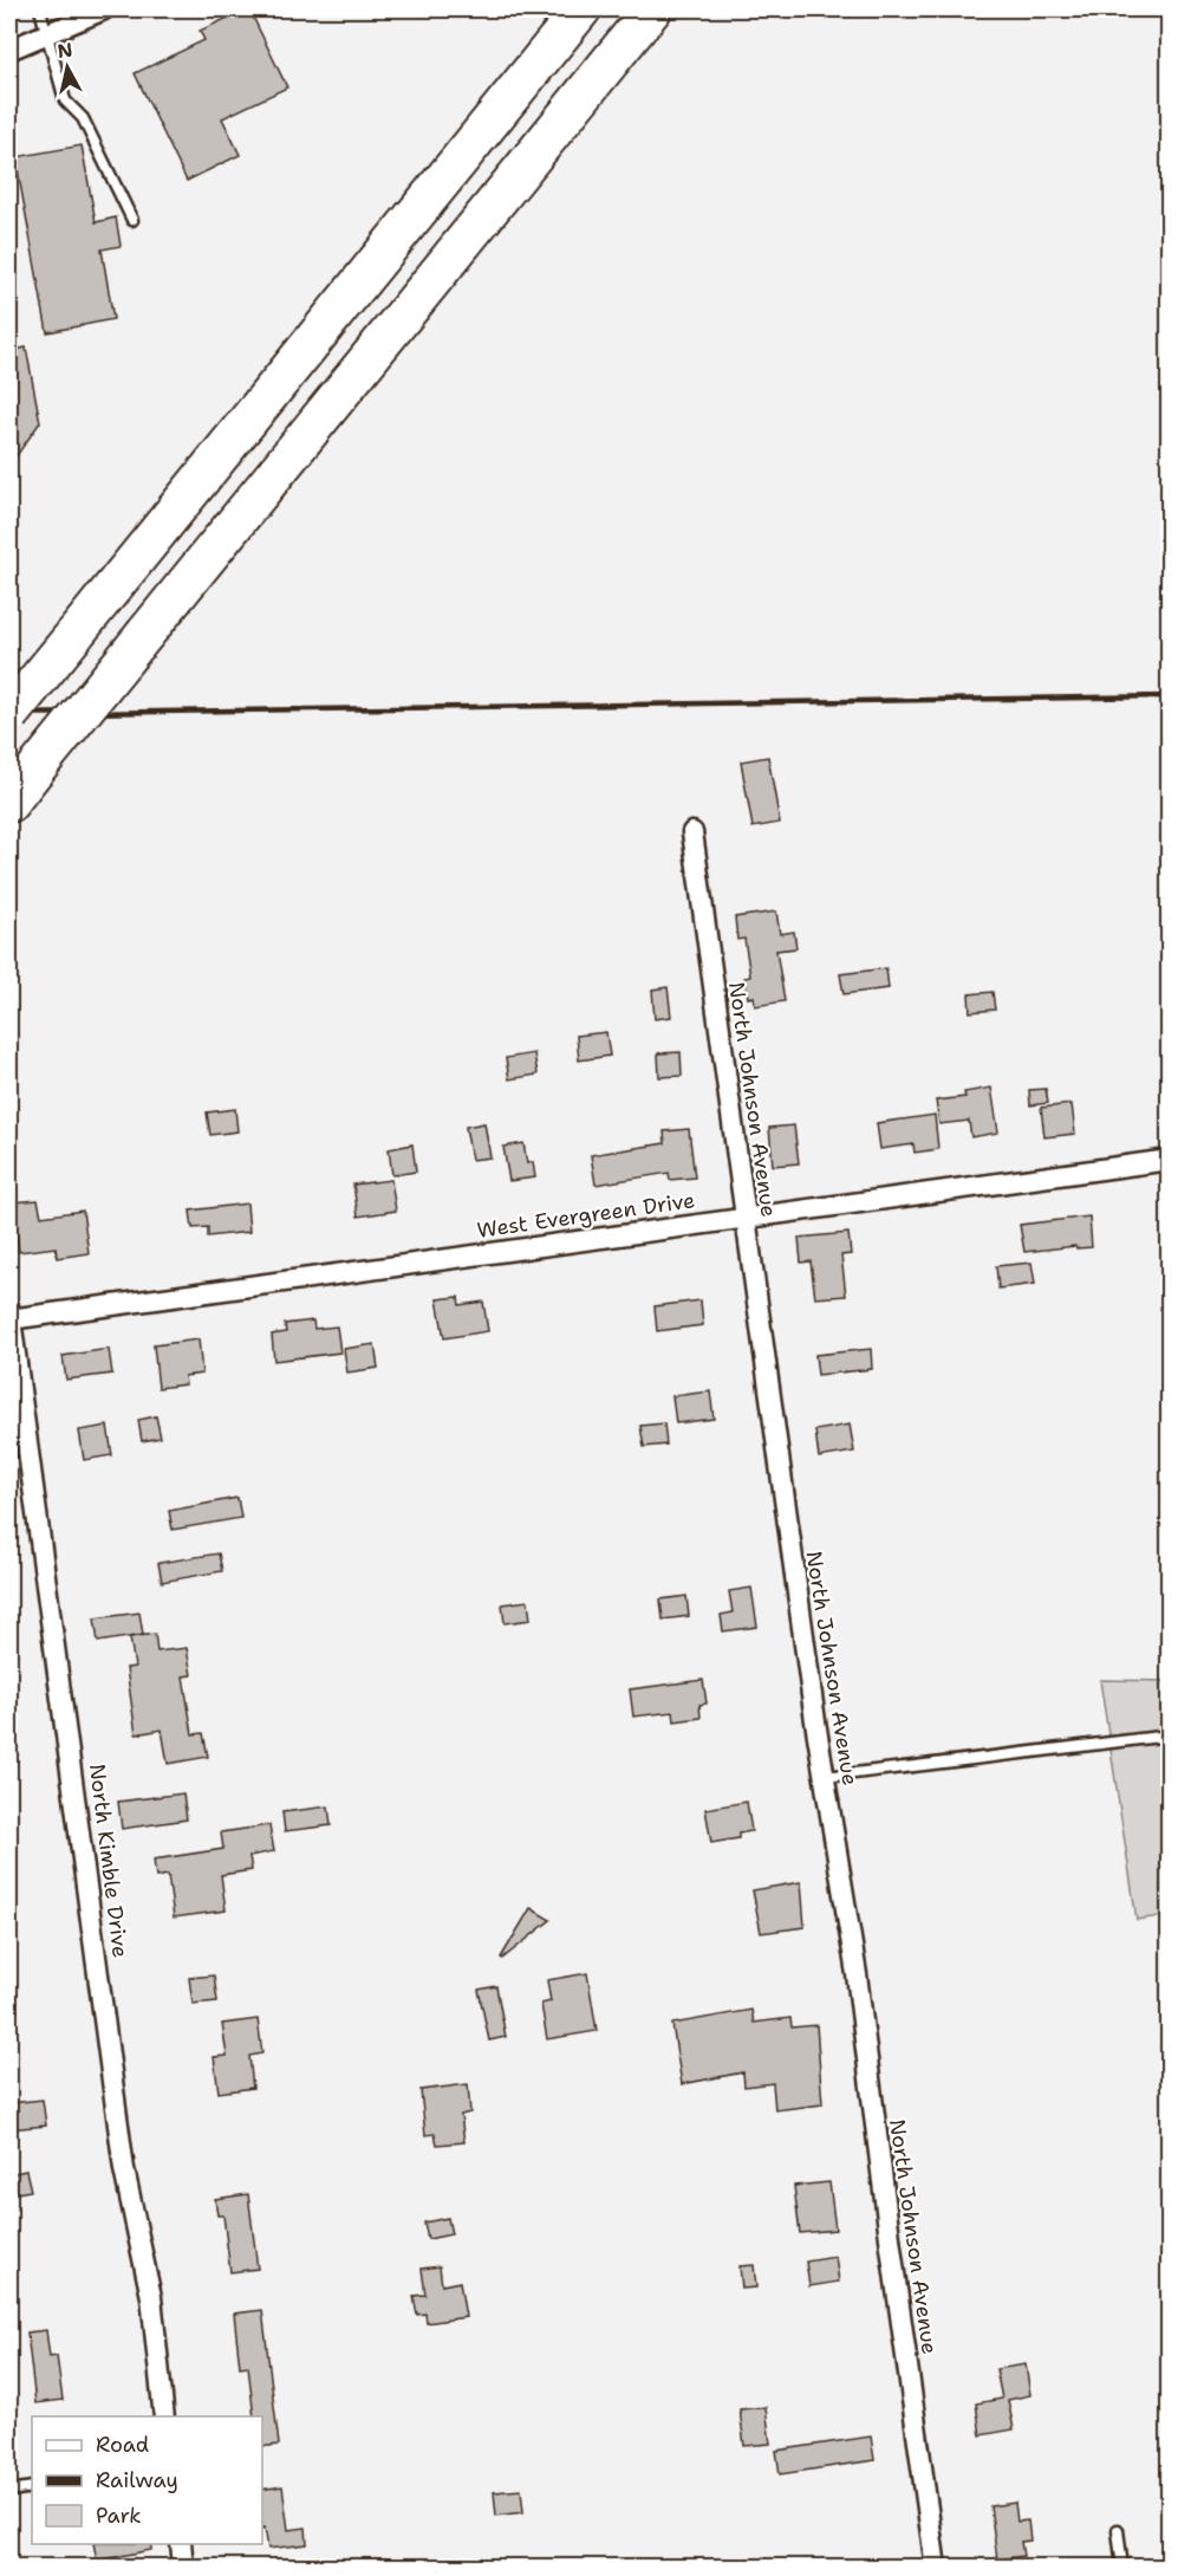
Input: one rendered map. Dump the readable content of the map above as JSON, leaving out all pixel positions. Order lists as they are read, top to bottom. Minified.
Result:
{"streets":{"street":["North Johnson Avenue","West Evergreen Drive","North Kimble Drive"]},"crossings":[["North Johnson Avenue","West Evergreen Drive"],["West Evergreen Drive","North Kimble Drive"]],"legend":["Road","Railway","Park"],"north":"top"}
